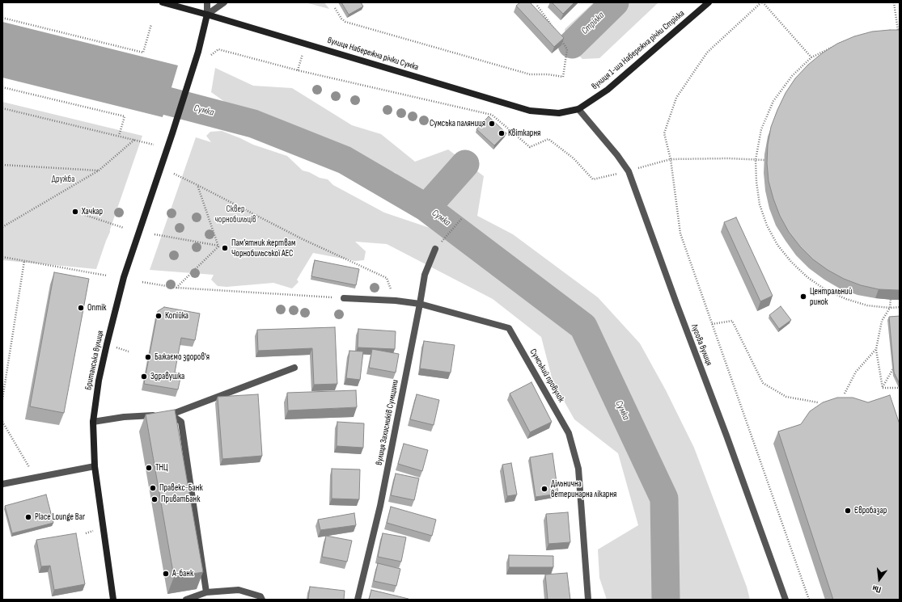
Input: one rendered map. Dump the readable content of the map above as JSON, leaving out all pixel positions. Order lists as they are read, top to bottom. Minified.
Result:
{"streets":{"main road":["вулиця 1-ша Набережна річки Стрілка","вулиця Набережна річки Сумка","Британська вулиця"],"street":["Лугова вулиця","Сумський провулок","вулиця Захисників Сумщини"]},"crossings":[["вулиця 1-ша Набережна річки Стрілка","вулиця Набережна річки Сумка"],["вулиця 1-ша Набережна річки Стрілка","Лугова вулиця"],["вулиця Набережна річки Сумка","Лугова вулиця"],["вулиця Набережна річки Сумка","Британська вулиця"],["Сумський провулок","вулиця Захисників Сумщини"]],"water":["Стрілка","Сумка"],"parks":["Дружба","Сквер чорнобильців"],"places":["Сумська паляниця","Квіткарня","Хачкар","Пам’ятник жертвам Чорнобильської АЕС","Центральний ринок","Оптік","Копійка","Бажаємо здоров'я","Здравушка","ТНЦ","Правекс-Банк","Дільнична ветеринарна лікарня","ПриватБанк","Євробазар","Place Lounge Bar","А-банк"],"north":"bottom"}
